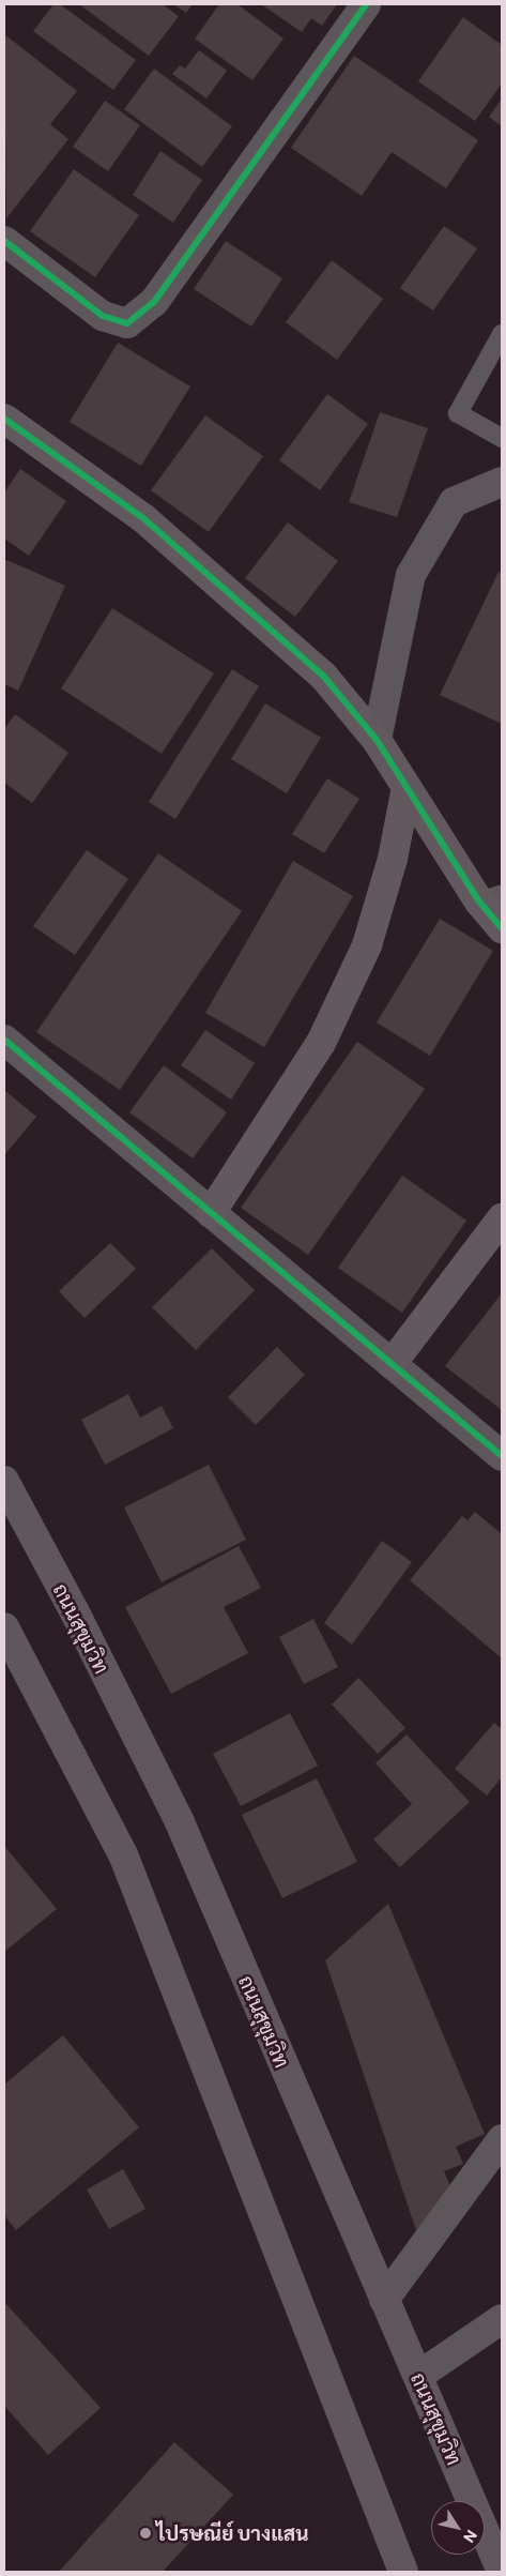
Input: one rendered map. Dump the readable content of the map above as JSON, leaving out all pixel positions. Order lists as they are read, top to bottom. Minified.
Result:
{"streets":{"main road":["ถนนสุขุมวิท"]},"places":["ไปรษณีย์ บางแสน"],"north":"bottom right"}
